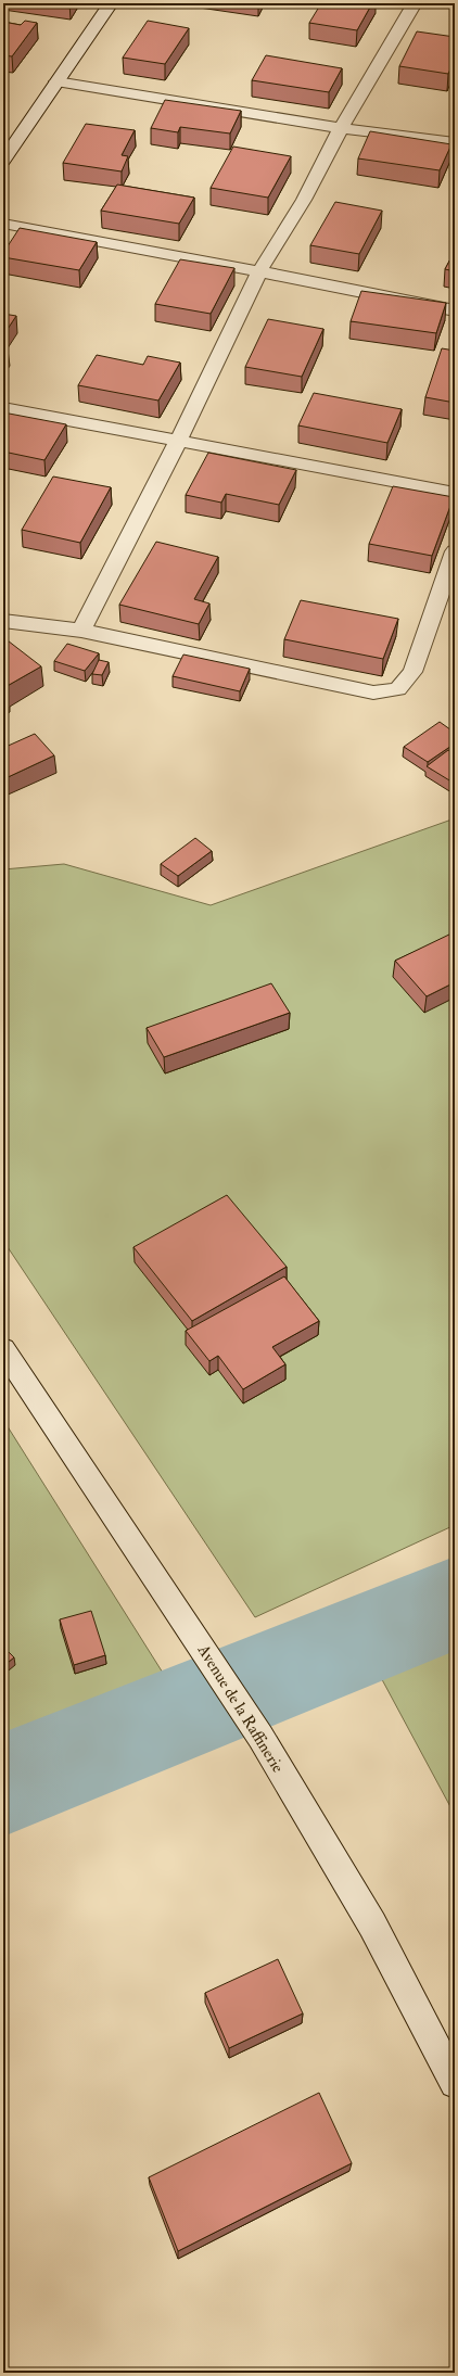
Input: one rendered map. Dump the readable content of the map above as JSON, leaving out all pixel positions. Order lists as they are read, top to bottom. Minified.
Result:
{"streets":{"street":["Avenue de la Raffinerie"]}}
